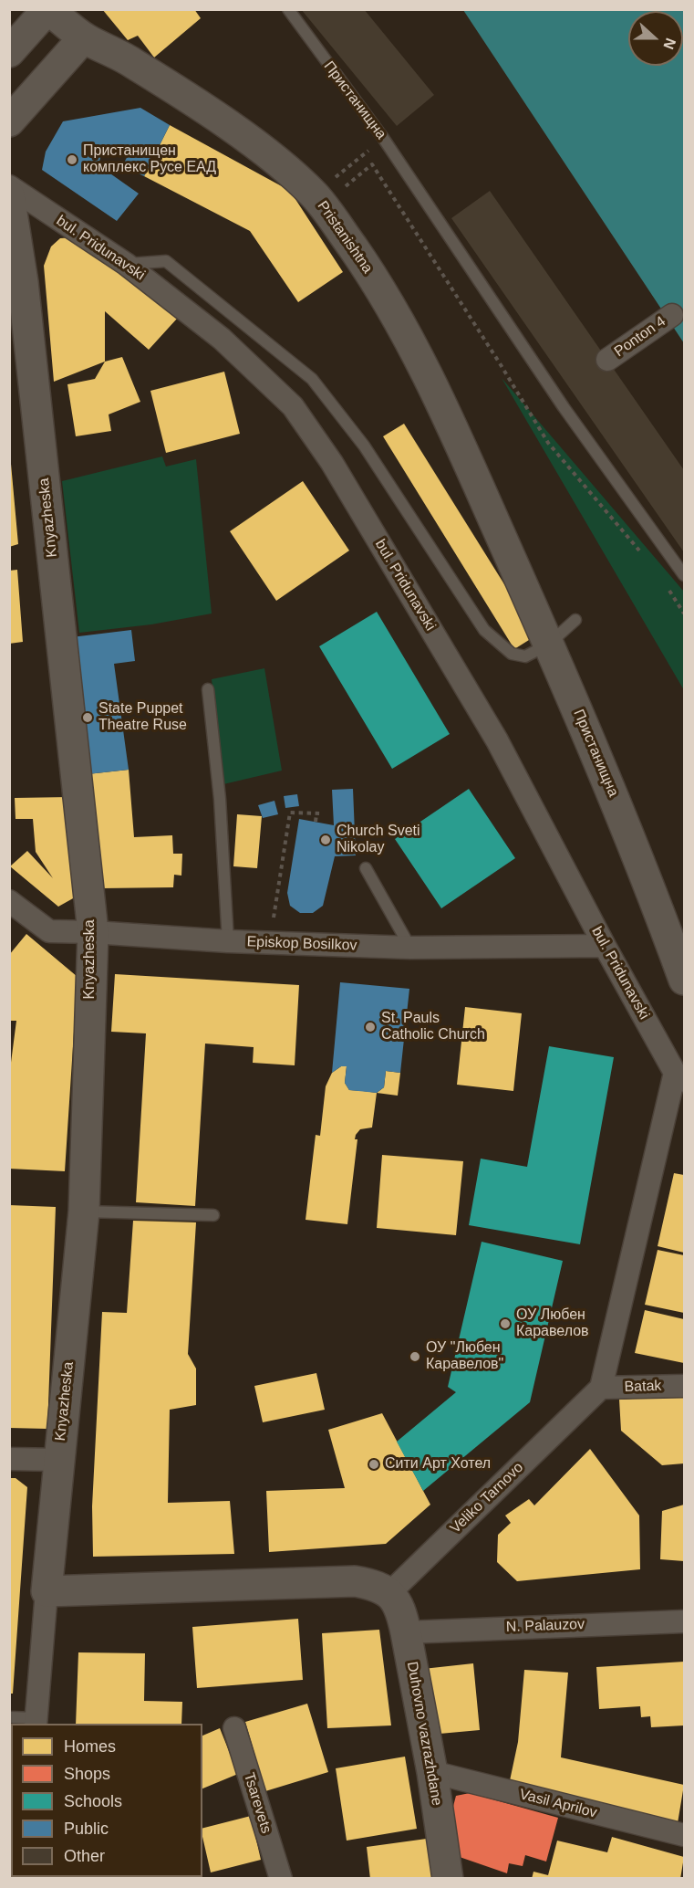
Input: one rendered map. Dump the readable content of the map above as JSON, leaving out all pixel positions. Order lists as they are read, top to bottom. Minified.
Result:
{"streets":{"street":["Пристанищна","Pristanishtna","bul. Pridunavski","Ponton 4","Knyazheska","Episkop Bosilkov","Batak","Veliko Tarnovo","N. Palauzov","Duhovno vazrazhdane","Tsarevets","Vasil Aprilov"]},"crossings":[["Пристанищна","Pristanishtna"],["bul. Pridunavski","Episkop Bosilkov"],["Knyazheska","Episkop Bosilkov"],["Batak","Veliko Tarnovo"],["Veliko Tarnovo","Duhovno vazrazhdane"],["N. Palauzov","Duhovno vazrazhdane"],["Duhovno vazrazhdane","Vasil Aprilov"]],"places":["Пристанищен комплекс Русе ЕАД","State Puppet Theatre Ruse","Church Sveti Nikolay","St. Pauls Catholic Church","ОУ Любен Каравелов","ОУ \"Любен Каравелов\"","Сити Арт Хотел"],"legend":["Homes","Shops","Schools","Public","Other"],"north":"right"}
